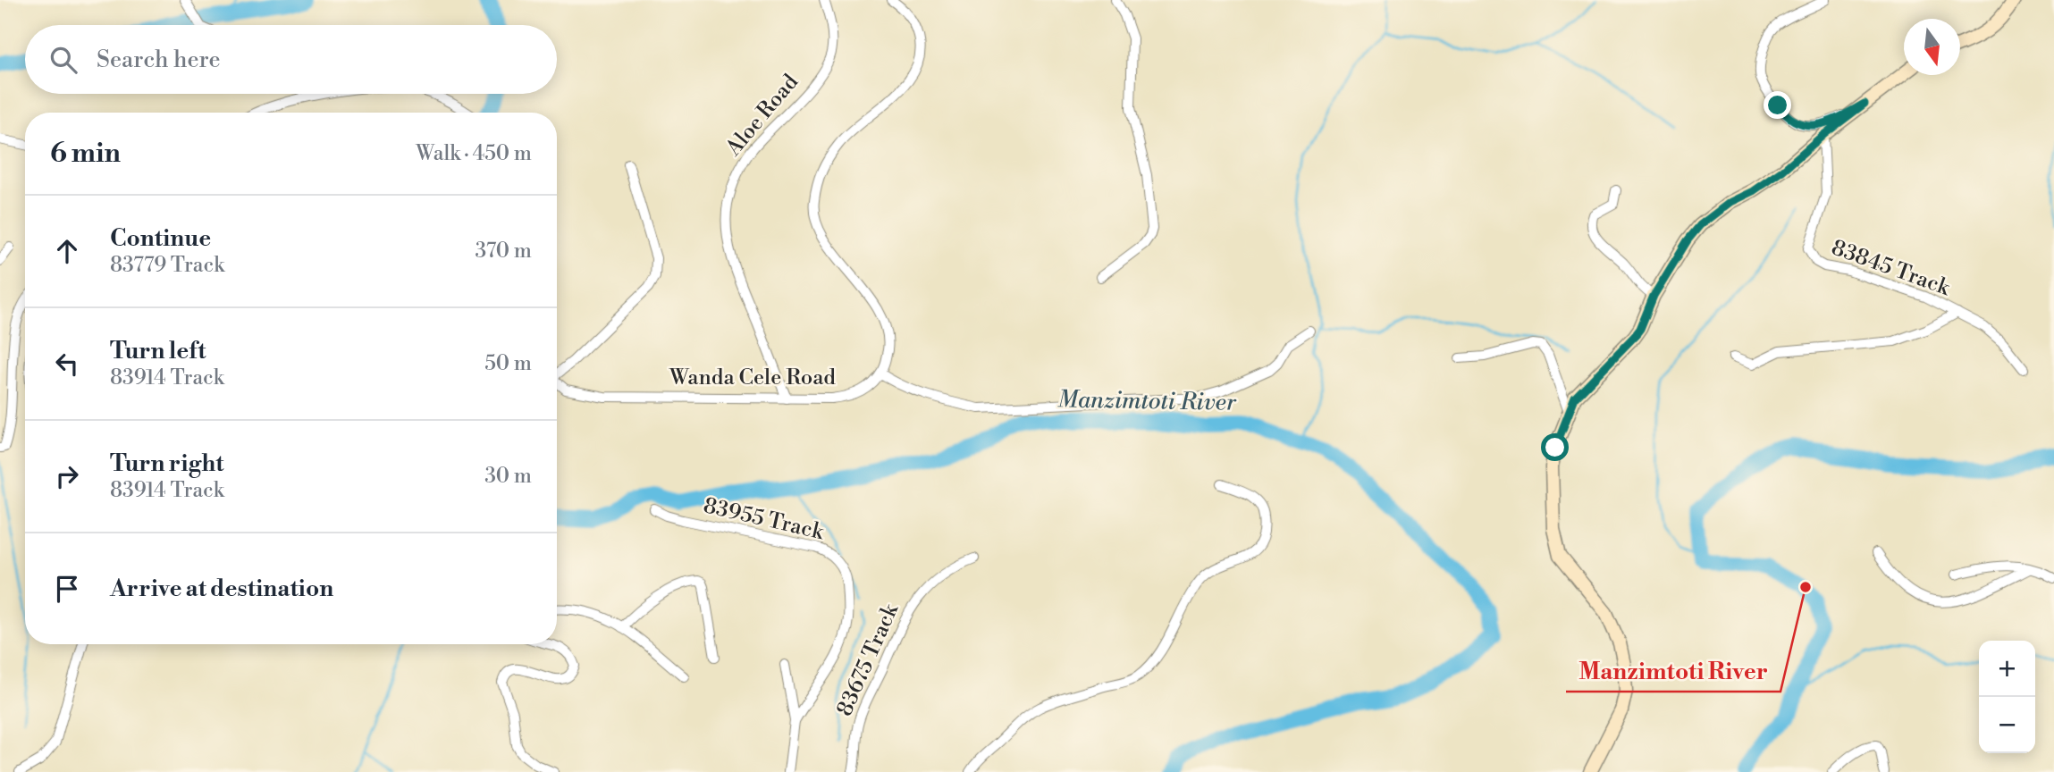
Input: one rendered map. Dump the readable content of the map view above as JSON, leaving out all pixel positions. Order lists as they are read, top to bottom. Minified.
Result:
{"streets":{"street":["Aloe Road","83845 Track","Wanda Cele Road","83955 Track","83675 Track"]},"crossings":[["Aloe Road","Wanda Cele Road"]],"water":["Manzimtoti River"],"places":["Manzimtoti River"],"north":"bottom","page":{"search":"Search here","heading":["6 min","Walk · 450 m"],"list":[["Continue","83779 Track","370 m"],["Turn left","83914 Track","50 m"],["Turn right","83914 Track","30 m"],"Arrive at destination"],"map_buttons":["+","−"]}}
